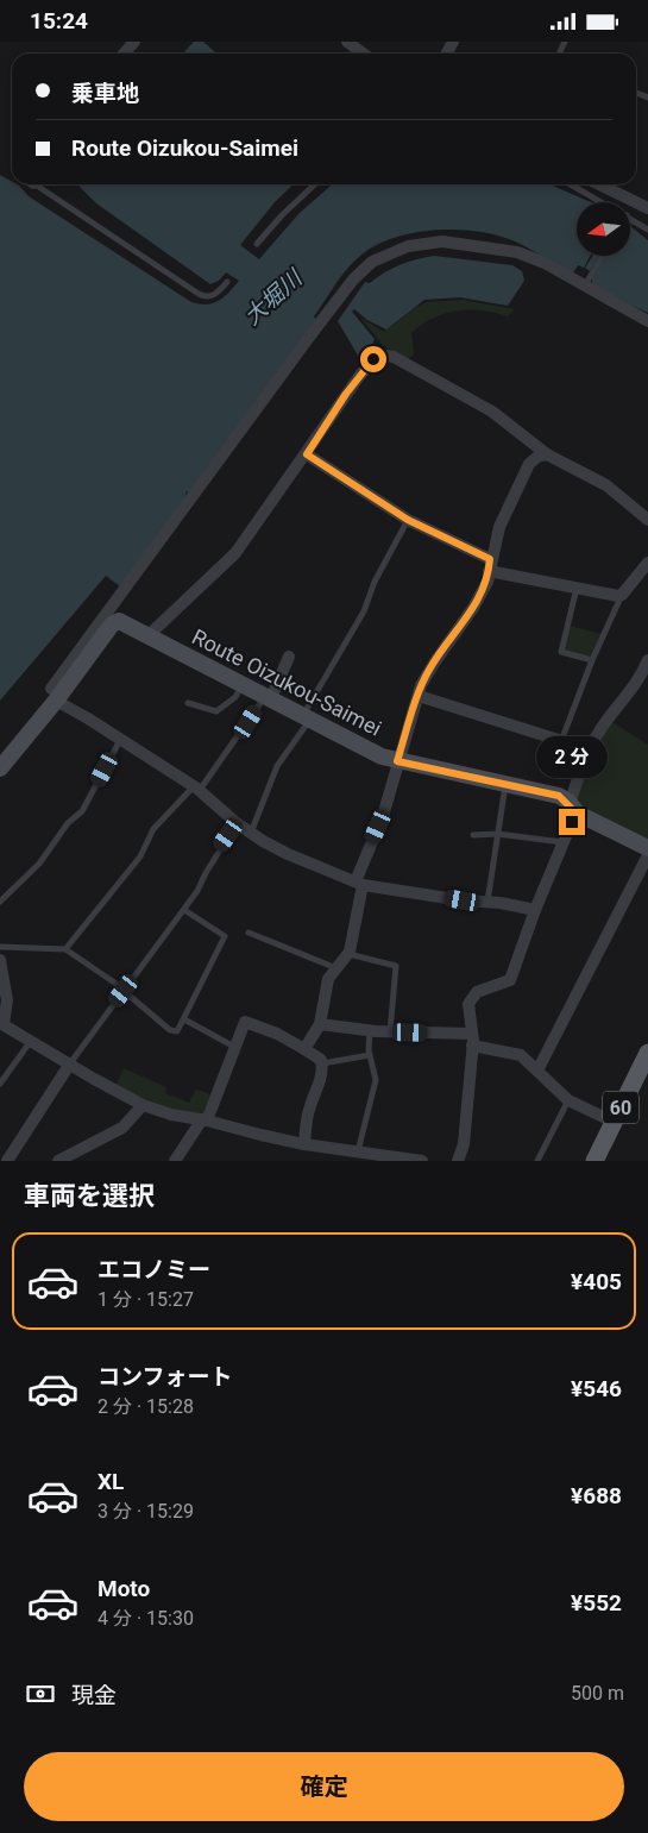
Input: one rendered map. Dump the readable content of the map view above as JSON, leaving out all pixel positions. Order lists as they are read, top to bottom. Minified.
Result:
{"streets":{"main road":["Route Oizukou-Saimei","60"]},"water":["大堀川"],"north":"left","page":{"status":"15:24","banner":["乗車地","Route Oizukou-Saimei"],"bubble":"2 分","heading":"車両を選択","list":[{"name":"エコノミー","note":"1 分 · 15:27","value":"¥405"},{"name":"コンフォート","note":"2 分 · 15:28","value":"¥546"},{"name":"XL","note":"3 分 · 15:29","value":"¥688"},{"name":"Moto","note":"4 分 · 15:30","value":"¥552"}],"pay":["現金","500 m"],"buttons":"確定"}}
